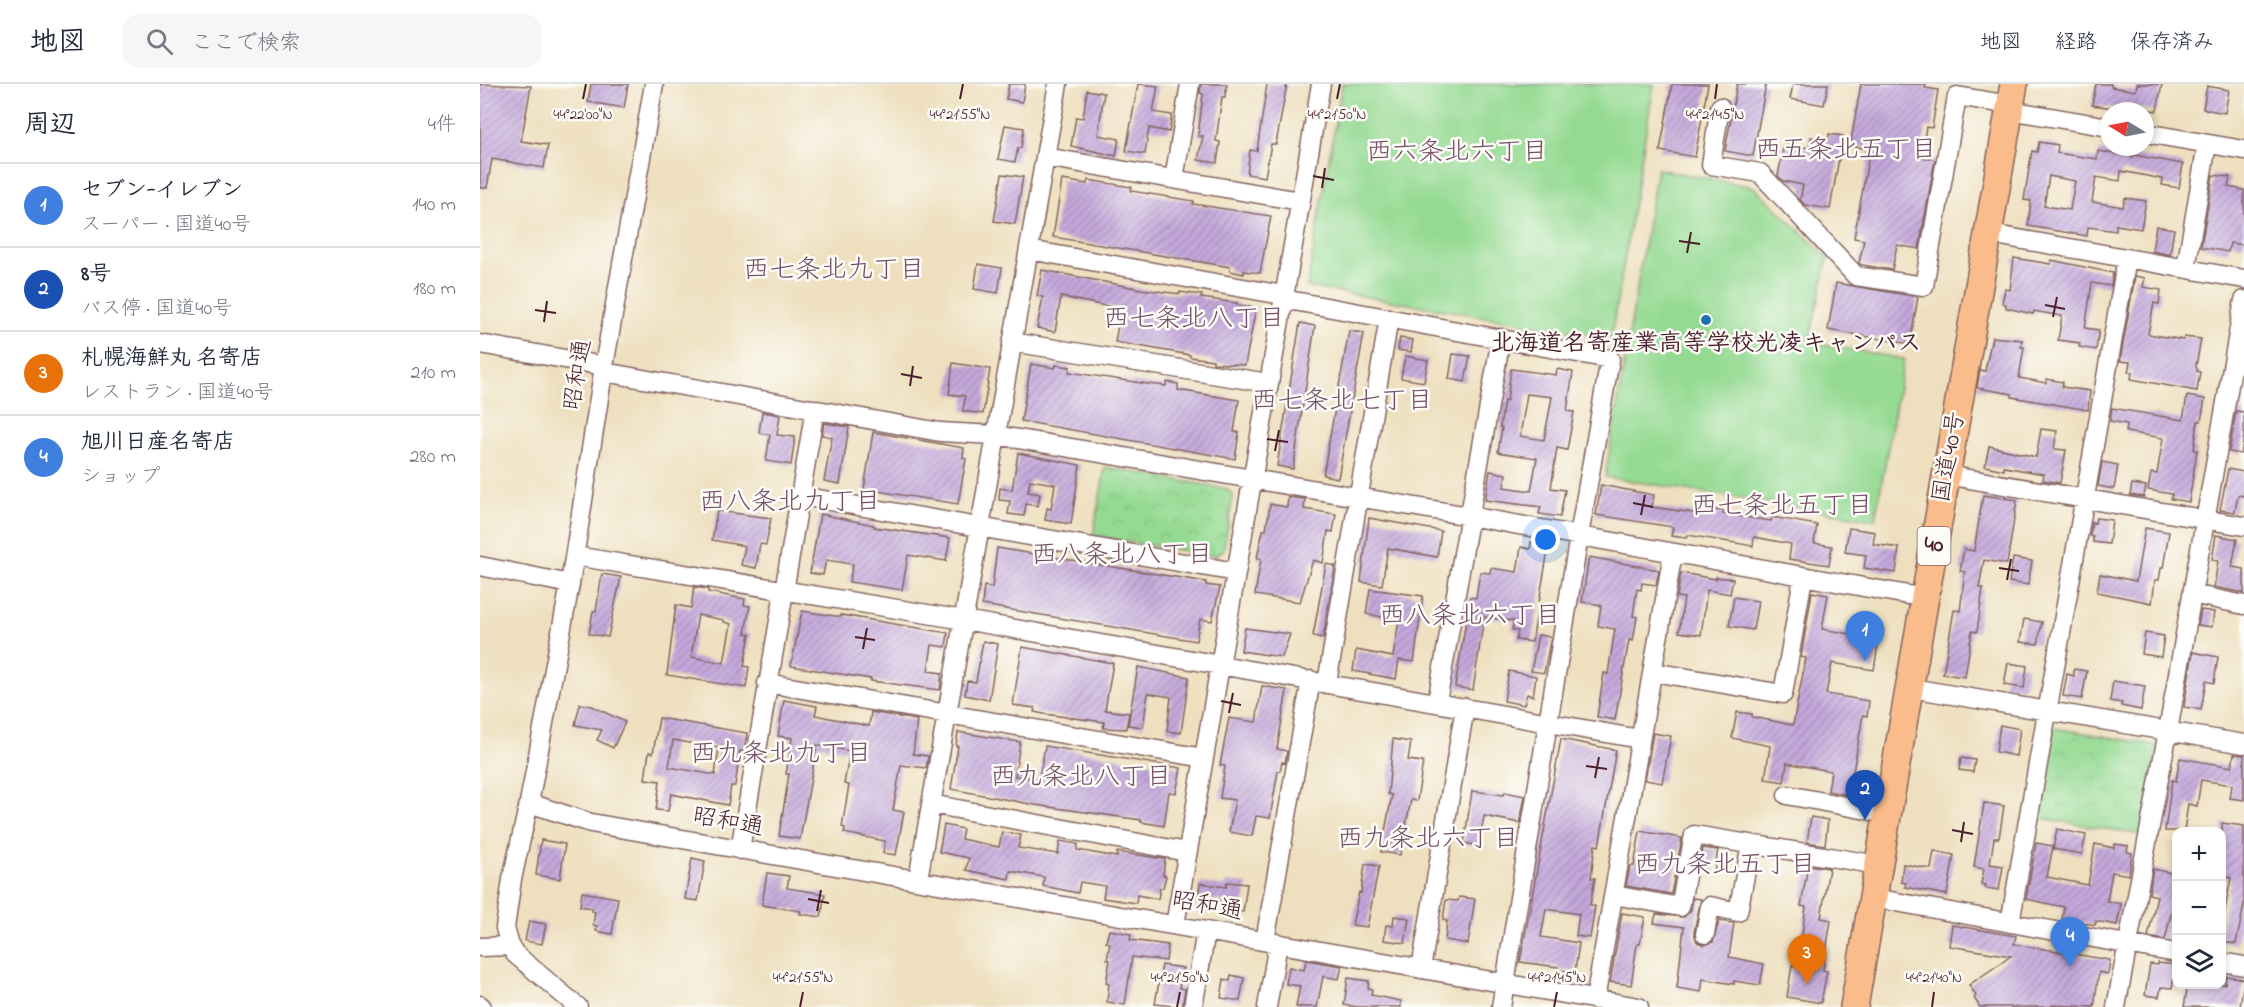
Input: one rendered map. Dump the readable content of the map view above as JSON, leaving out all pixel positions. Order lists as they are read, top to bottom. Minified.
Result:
{"streets":{"highway":["国道40号","40"],"street":["昭和通"]},"districts":["西五条北五丁目","西六条北六丁目","西七条北九丁目","西七条北八丁目","西七条北七丁目","西八条北九丁目","西七条北五丁目","西八条北八丁目","西八条北六丁目","西九条北九丁目","西九条北八丁目","西九条北六丁目","西九条北五丁目"],"places":["北海道名寄産業高等学校光凌キャンパス"],"north":"left","page":{"header":"地図","search":"ここで検索","nav":["地図","経路","保存済み"],"heading":["周辺","4件"],"list":[{"mark":"1","name":"セブン-イレブン","note":"スーパー · 国道40号","value":"140 m"},{"mark":"2","name":"8号","note":"バス停 · 国道40号","value":"180 m"},{"mark":"3","name":"札幌海鮮丸 名寄店","note":"レストラン · 国道40号","value":"210 m"},{"mark":"4","name":"旭川日産名寄店","note":"ショップ","value":"280 m"}],"pins":["1","2","4","3"],"map_buttons":["+","−"]},"coordinates":["44°22'00\"N","44°21'55\"N","44°21'50\"N","44°21'45\"N","44°21'40\"N"]}
